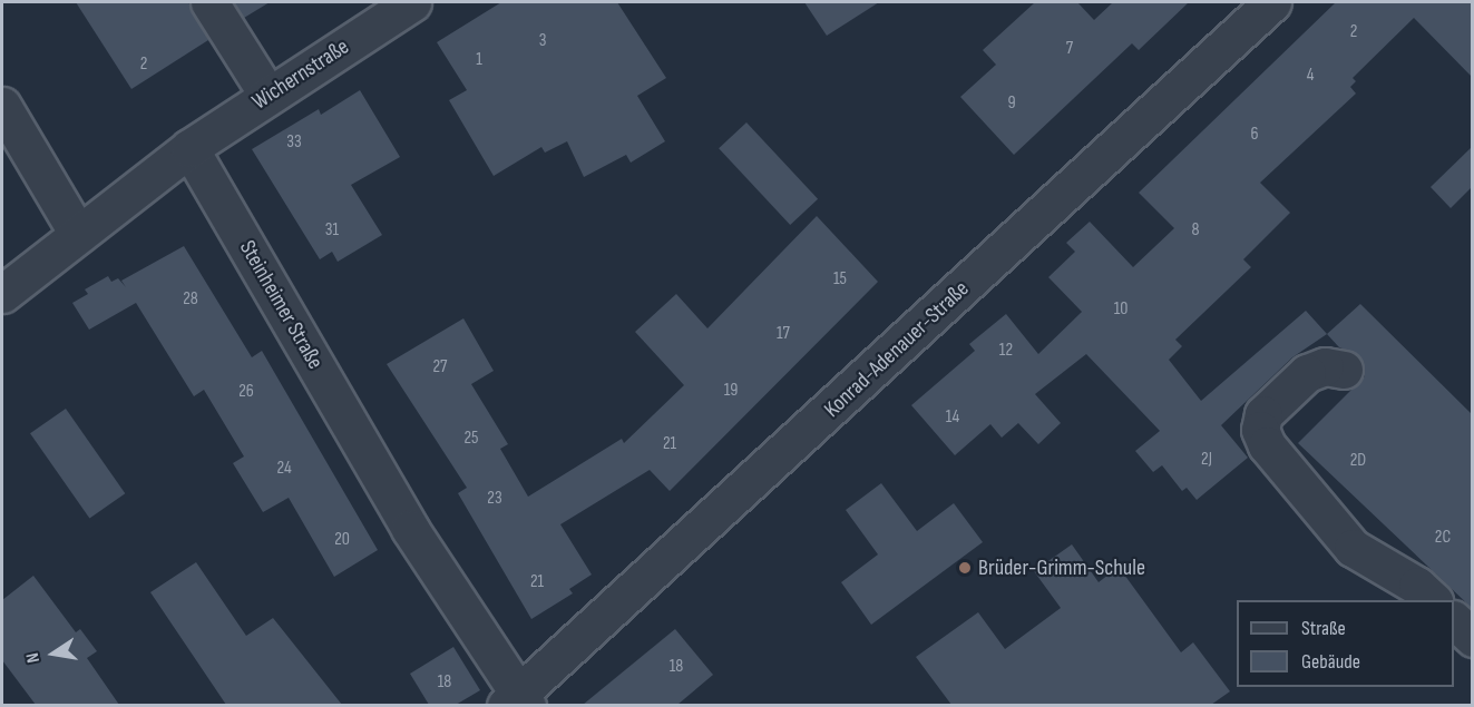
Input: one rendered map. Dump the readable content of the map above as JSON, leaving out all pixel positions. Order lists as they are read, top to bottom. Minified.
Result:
{"streets":{"street":["Wichernstraße","Steinheimer Straße","Konrad-Adenauer-Straße"]},"crossings":[["Wichernstraße","Steinheimer Straße"],["Steinheimer Straße","Konrad-Adenauer-Straße"]],"places":["Brüder-Grimm-Schule"],"house_numbers":["2","3","7","1","2","4","9","6","33","31","8","15","28","10","17","12","27","19","26","14","25","21","2J","2D","24","23","2C","20","21","18","18"],"legend":["Straße","Gebäude"],"north":"left"}
